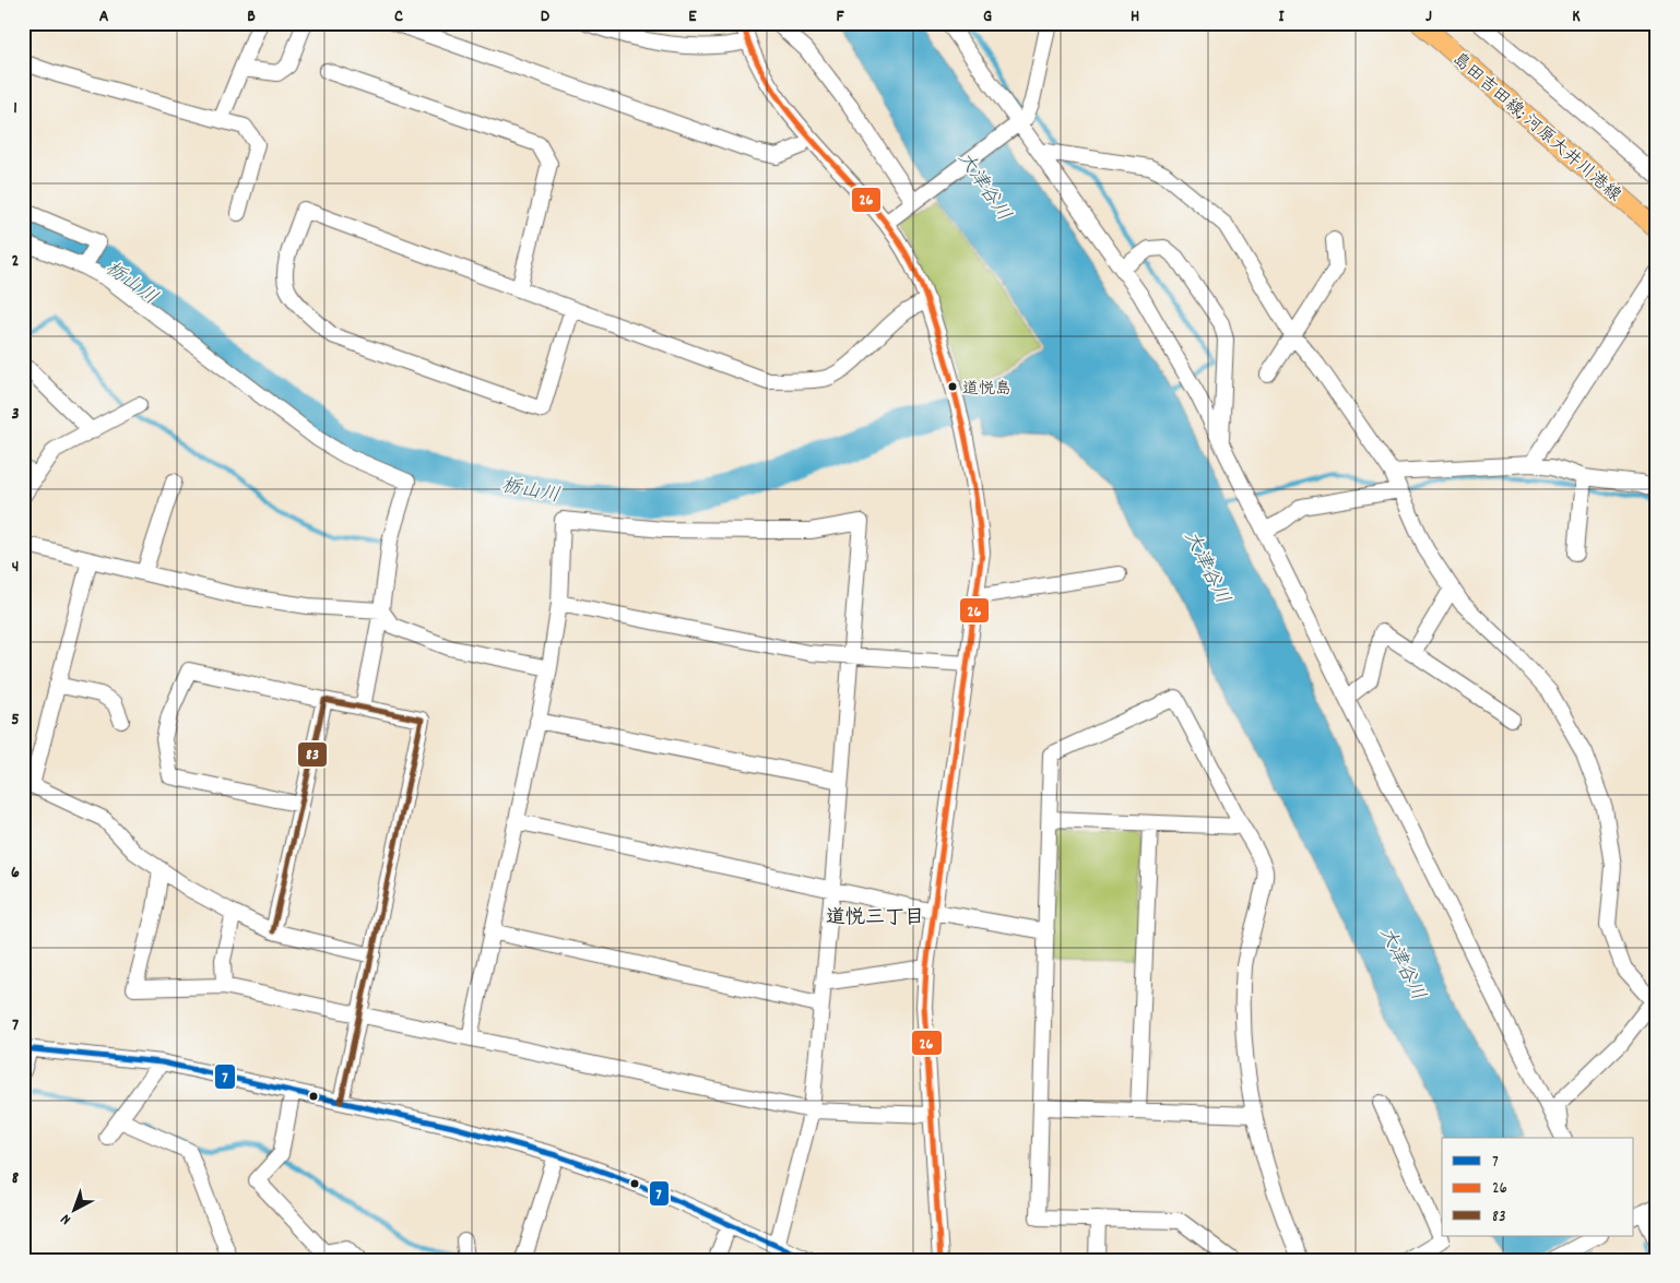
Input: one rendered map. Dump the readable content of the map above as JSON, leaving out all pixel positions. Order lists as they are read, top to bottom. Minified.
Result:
{"streets":{"main road":["島田吉田線; 河原大井川港線"]},"districts":["道悦三丁目"],"water":["大津谷川","栃山川"],"places":["道悦島"],"lines":["transit line 26","transit line 83","transit line 7"],"legend":["7","26","83"],"north":"bottom left","grid":{"columns":["A","B","C","D","E","F","G","H","I","J","K"],"rows":["1","2","3","4","5","6","7","8"]}}
